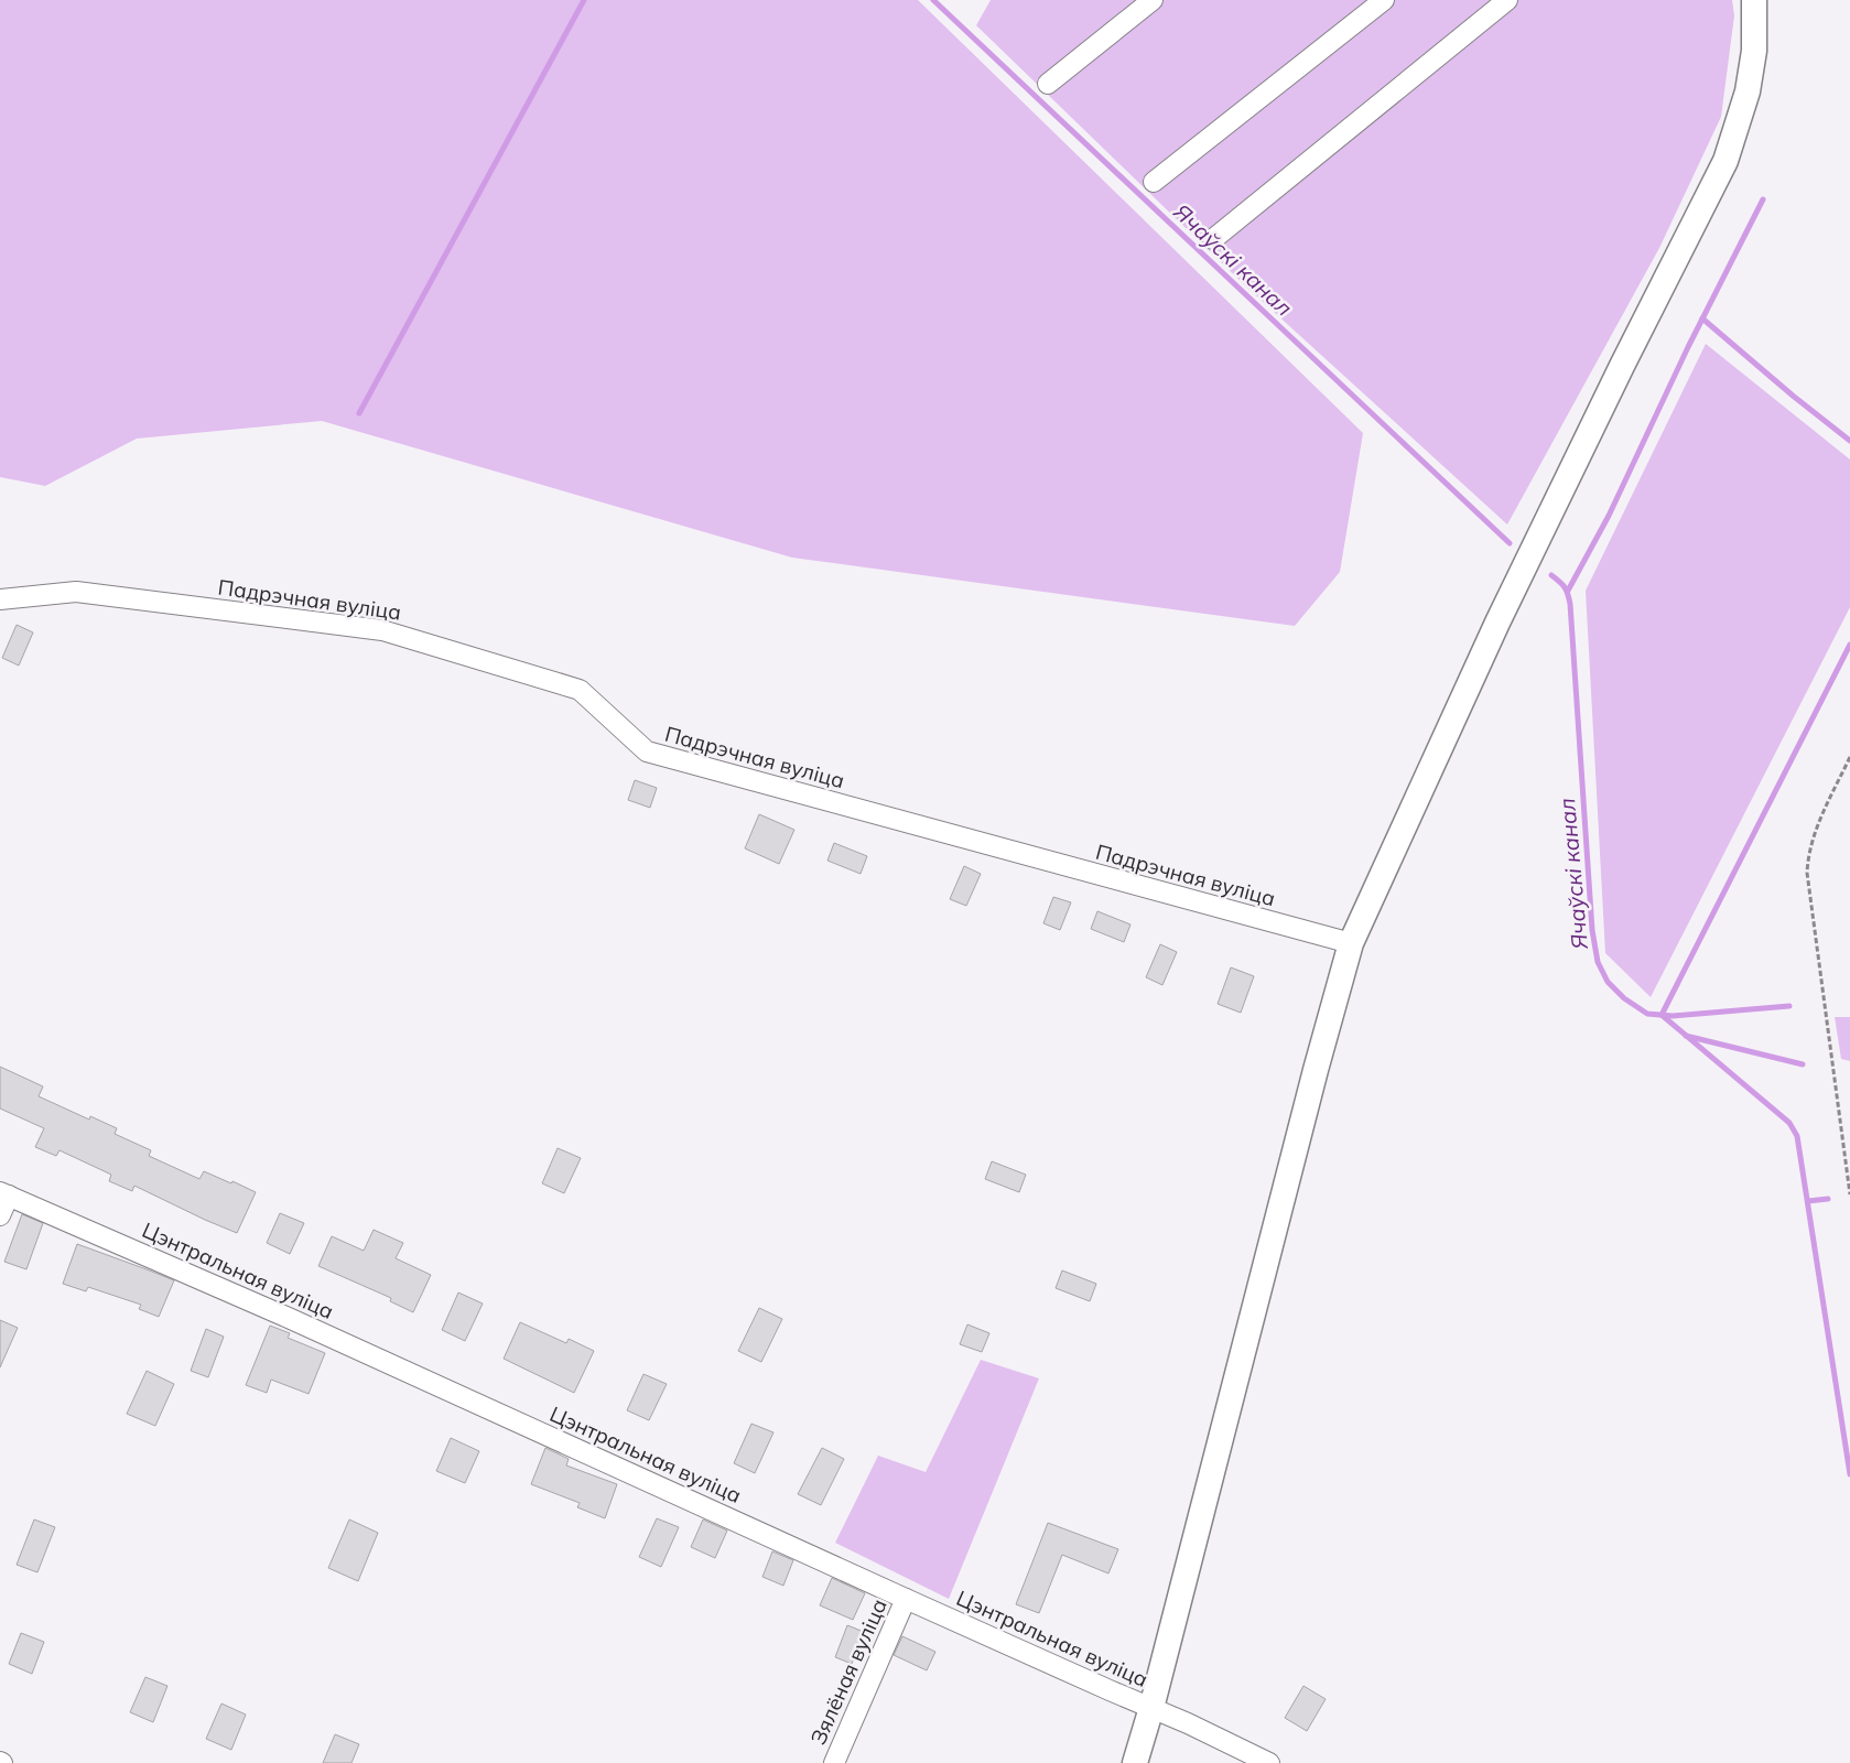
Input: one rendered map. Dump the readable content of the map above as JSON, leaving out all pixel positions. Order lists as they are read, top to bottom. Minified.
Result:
{"streets":{"street":["Падрэчная вуліца","Цэнтральная вуліца","Зялёная вуліца"]},"crossings":[["Цэнтральная вуліца","Зялёная вуліца"]],"water":["Ячаўскі канал"]}
